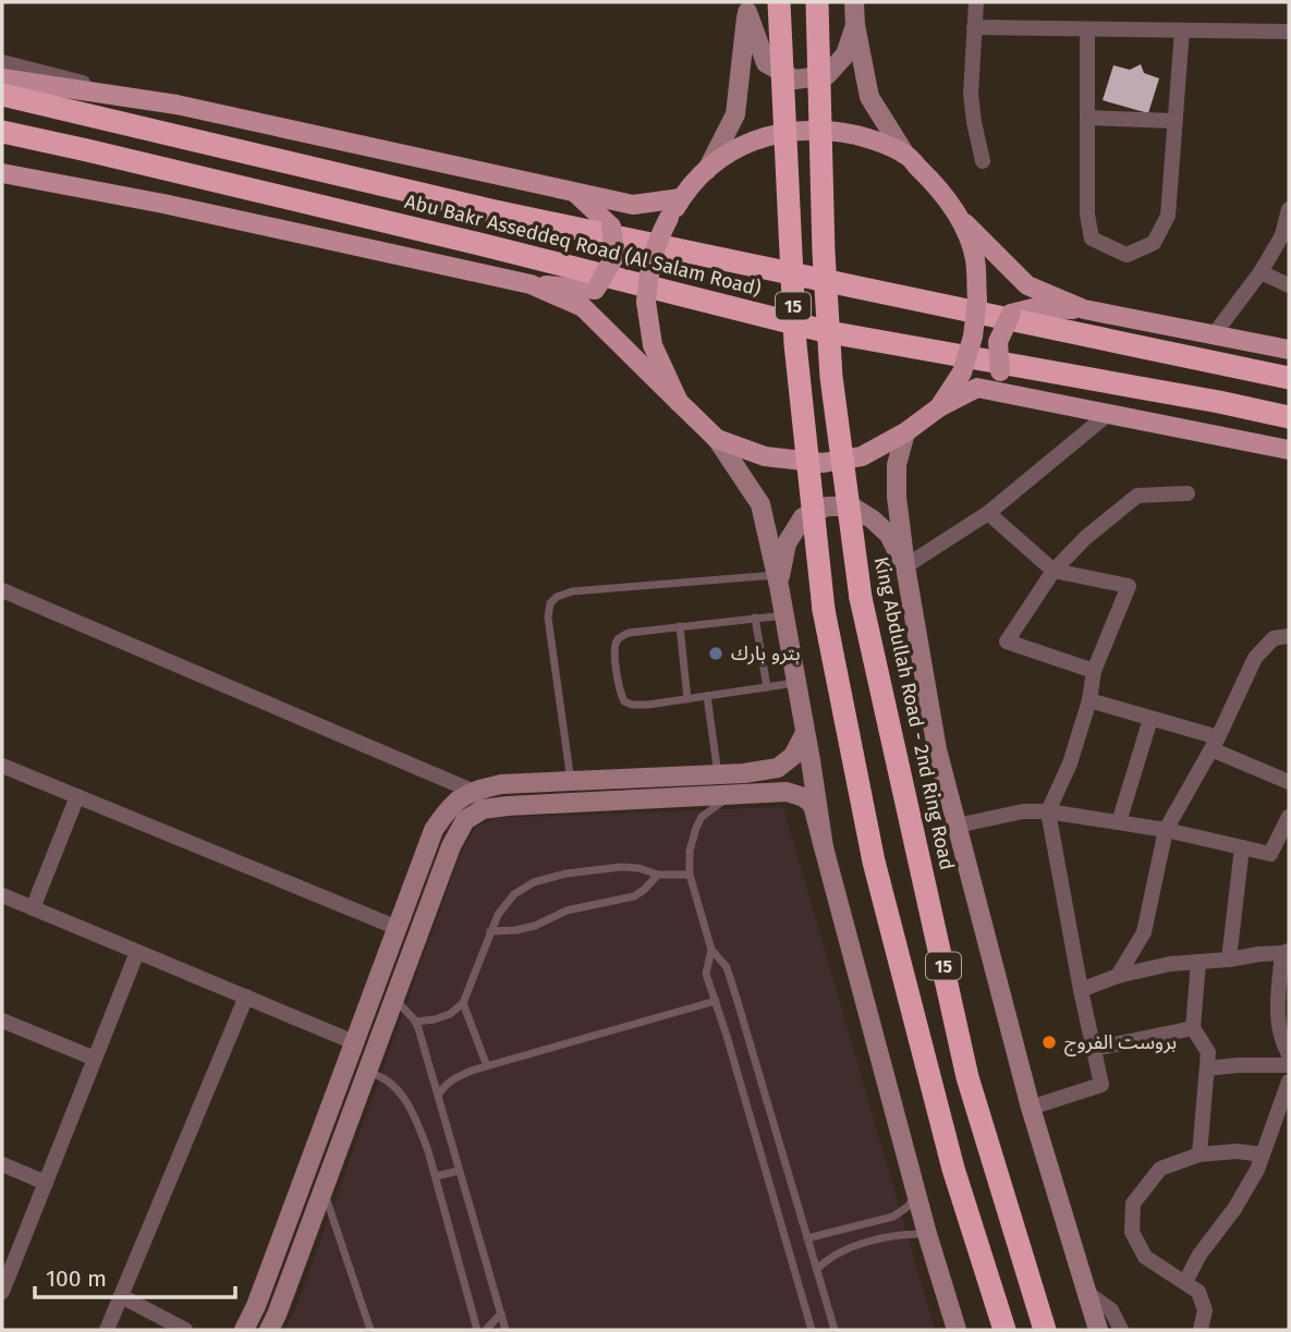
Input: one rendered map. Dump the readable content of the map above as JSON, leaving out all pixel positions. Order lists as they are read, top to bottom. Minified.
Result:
{"streets":{"highway":["Abu Bakr Asseddeq Road (Al Salam Road)","15","King Abdullah Road - 2nd Ring Road"]},"places":["بترو بارك","بروست الفروج"],"scale_bar":"100 m"}
